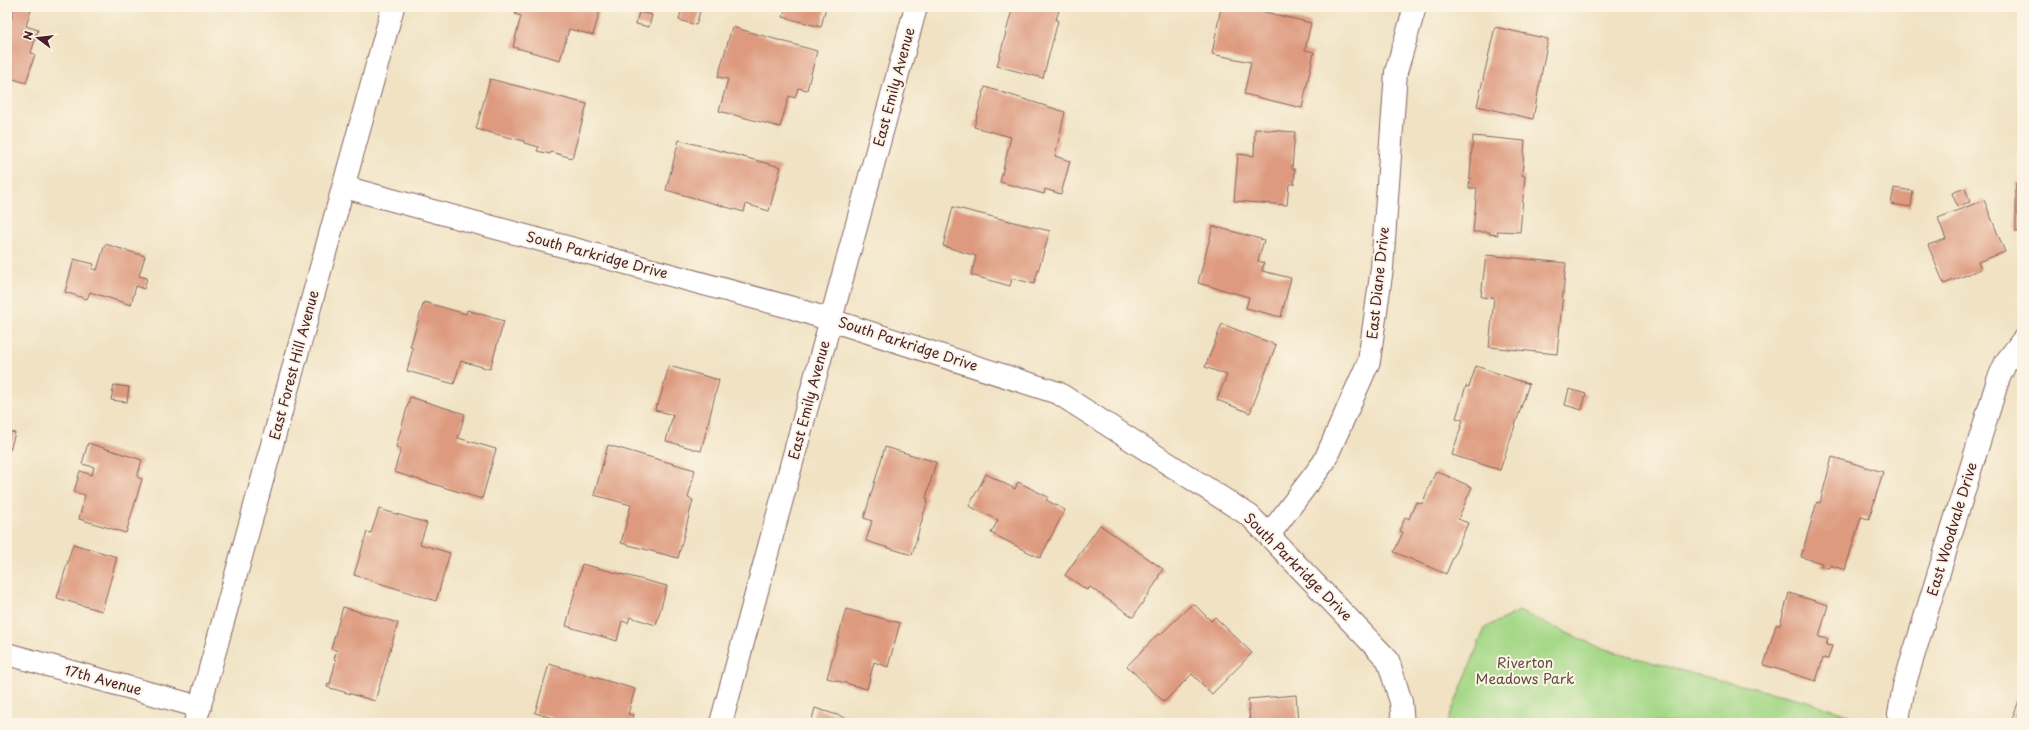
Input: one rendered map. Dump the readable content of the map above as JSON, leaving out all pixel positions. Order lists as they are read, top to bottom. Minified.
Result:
{"streets":{"street":["East Emily Avenue","South Parkridge Drive","East Diane Drive","East Forest Hill Avenue","East Woodvale Drive","17th Avenue"]},"crossings":[["East Emily Avenue","South Parkridge Drive"],["South Parkridge Drive","East Diane Drive"],["South Parkridge Drive","East Forest Hill Avenue"],["East Forest Hill Avenue","17th Avenue"]],"parks":["Riverton Meadows Park"],"north":"left"}
